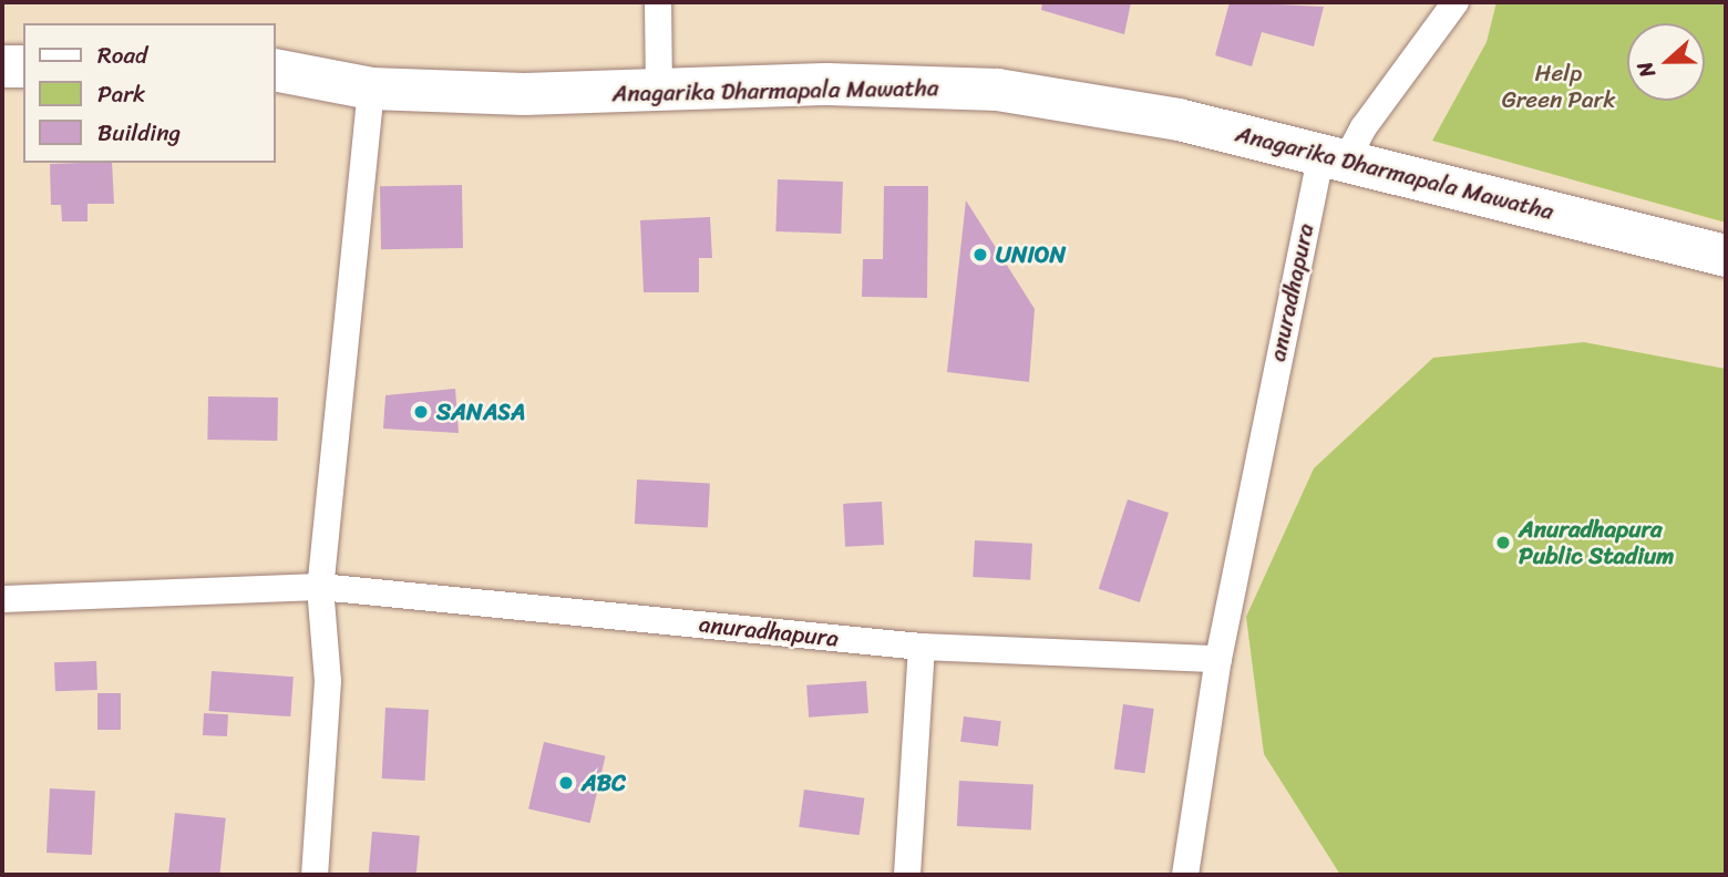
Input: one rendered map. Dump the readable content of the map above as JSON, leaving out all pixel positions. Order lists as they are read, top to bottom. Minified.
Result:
{"streets":{"main road":["Anagarika Dharmapala Mawatha"],"street":["anuradhapura"]},"crossings":[["Anagarika Dharmapala Mawatha","anuradhapura"]],"parks":["Help Green Park"],"places":["UNION","SANASA","Anuradhapura Public Stadium","ABC"],"legend":["Road","Park","Building"],"north":"left"}
